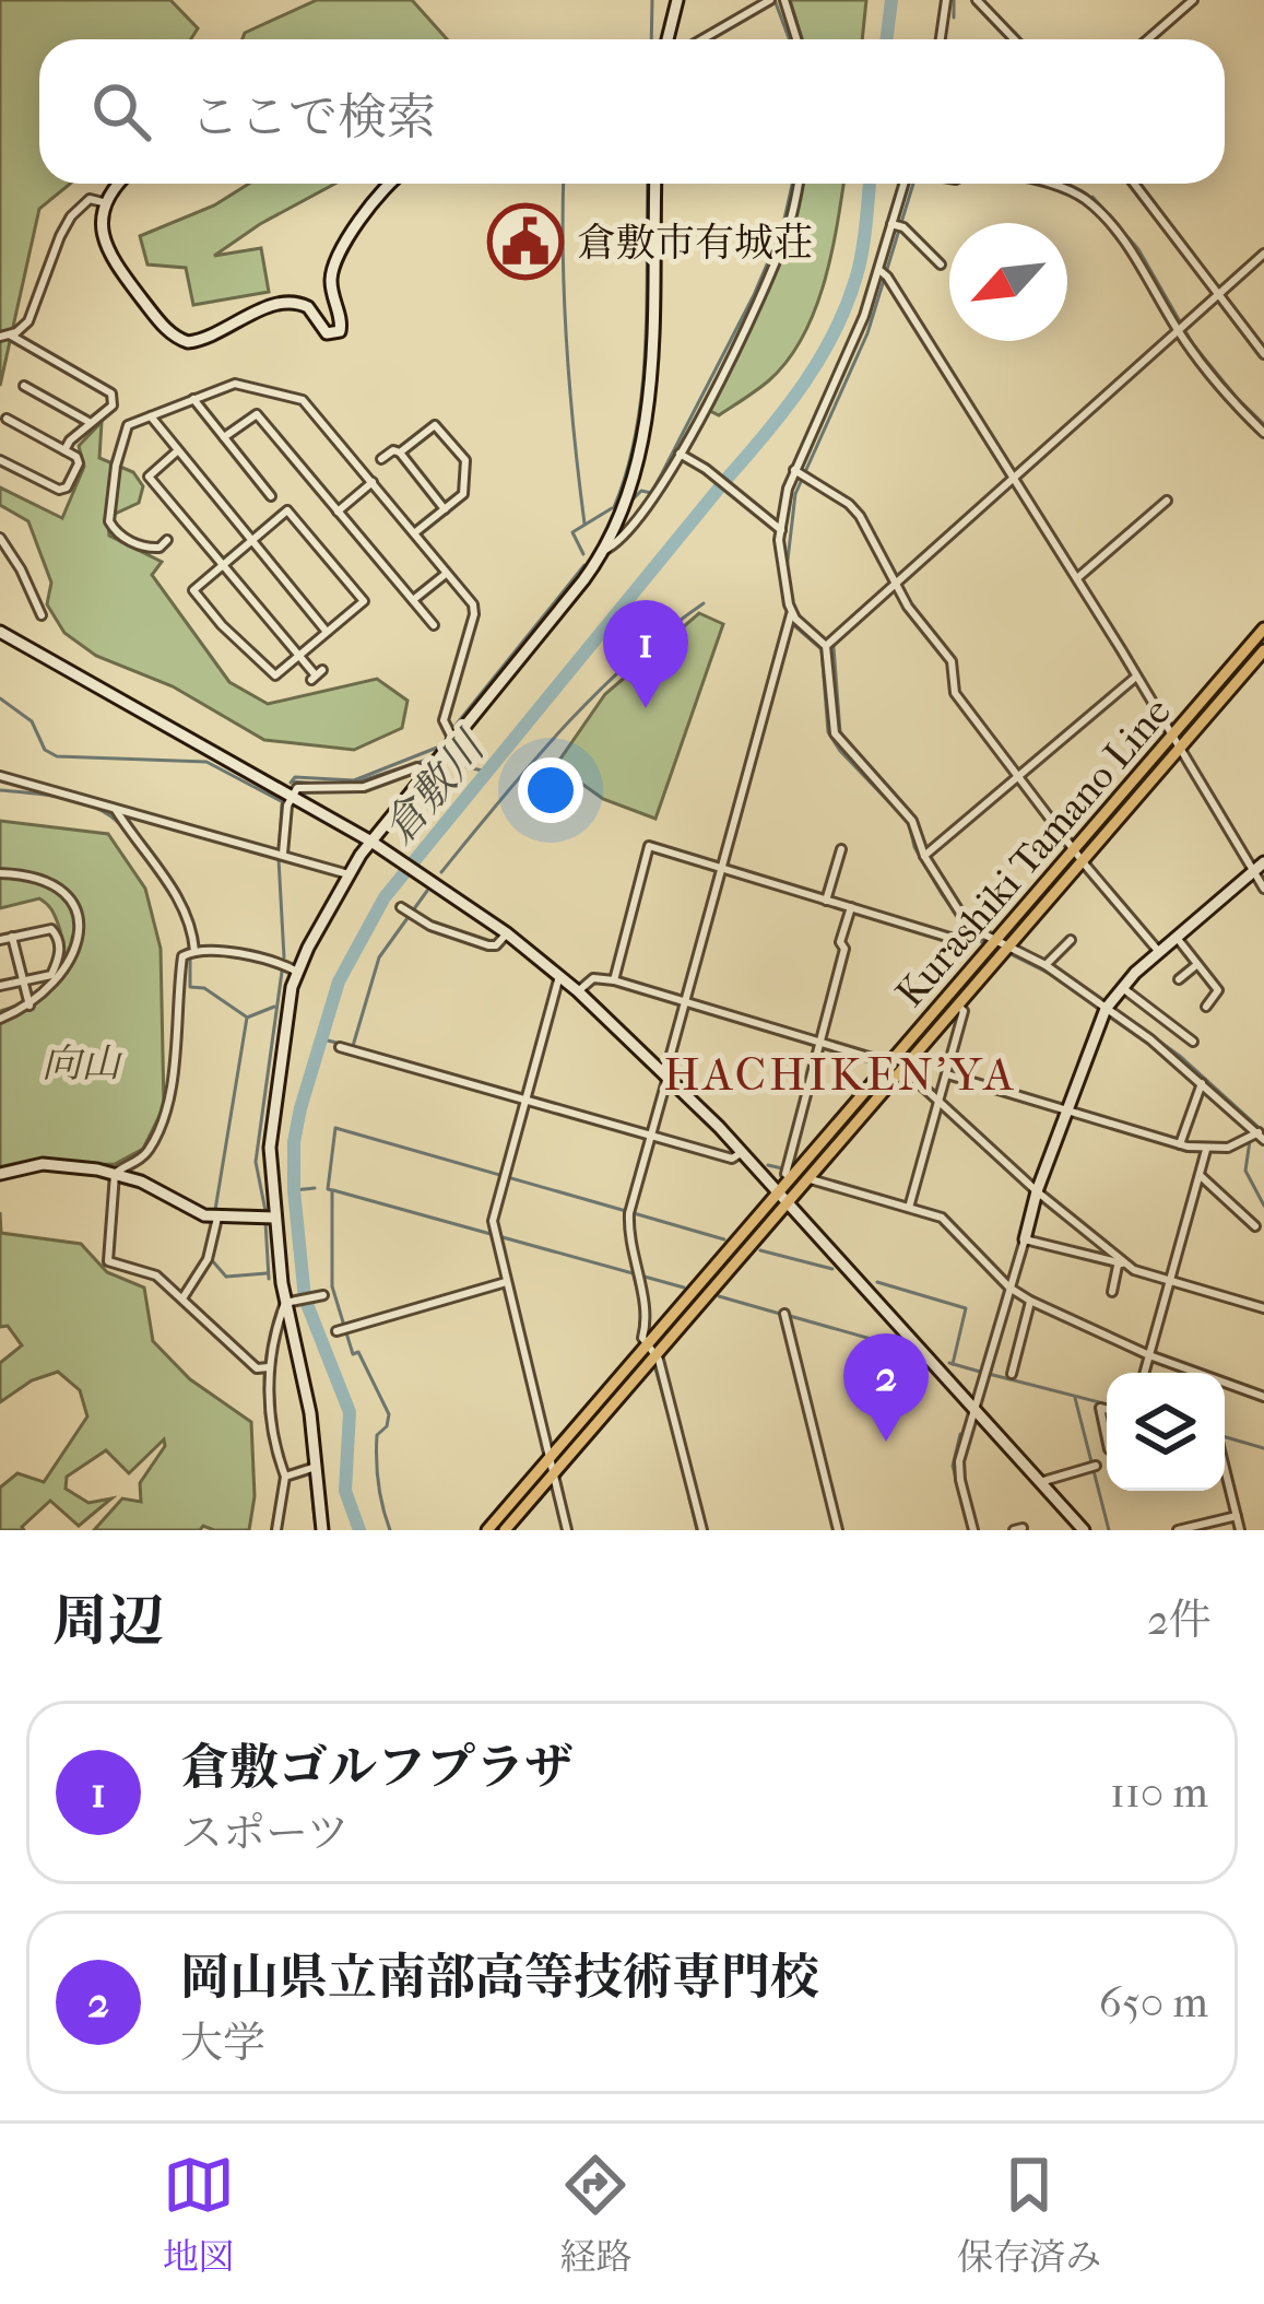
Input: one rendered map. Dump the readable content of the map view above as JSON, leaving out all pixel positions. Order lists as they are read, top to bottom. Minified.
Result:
{"streets":{"main road":["Kurashiki Tamano Line"]},"districts":["HACHIKEN'YA"],"water":["倉敷川"],"parks":["向山"],"places":{"public building":["倉敷市有城荘"]},"north":"bottom left","page":{"search":"ここで検索","pins":["1","2"],"heading":["周辺","2件"],"list":[{"mark":"1","name":"倉敷ゴルフプラザ","note":"スポーツ","value":"110 m"},{"mark":"2","name":"岡山県立南部高等技術専門校","note":"大学","value":"650 m"}],"nav":["地図","経路","保存済み"]}}
